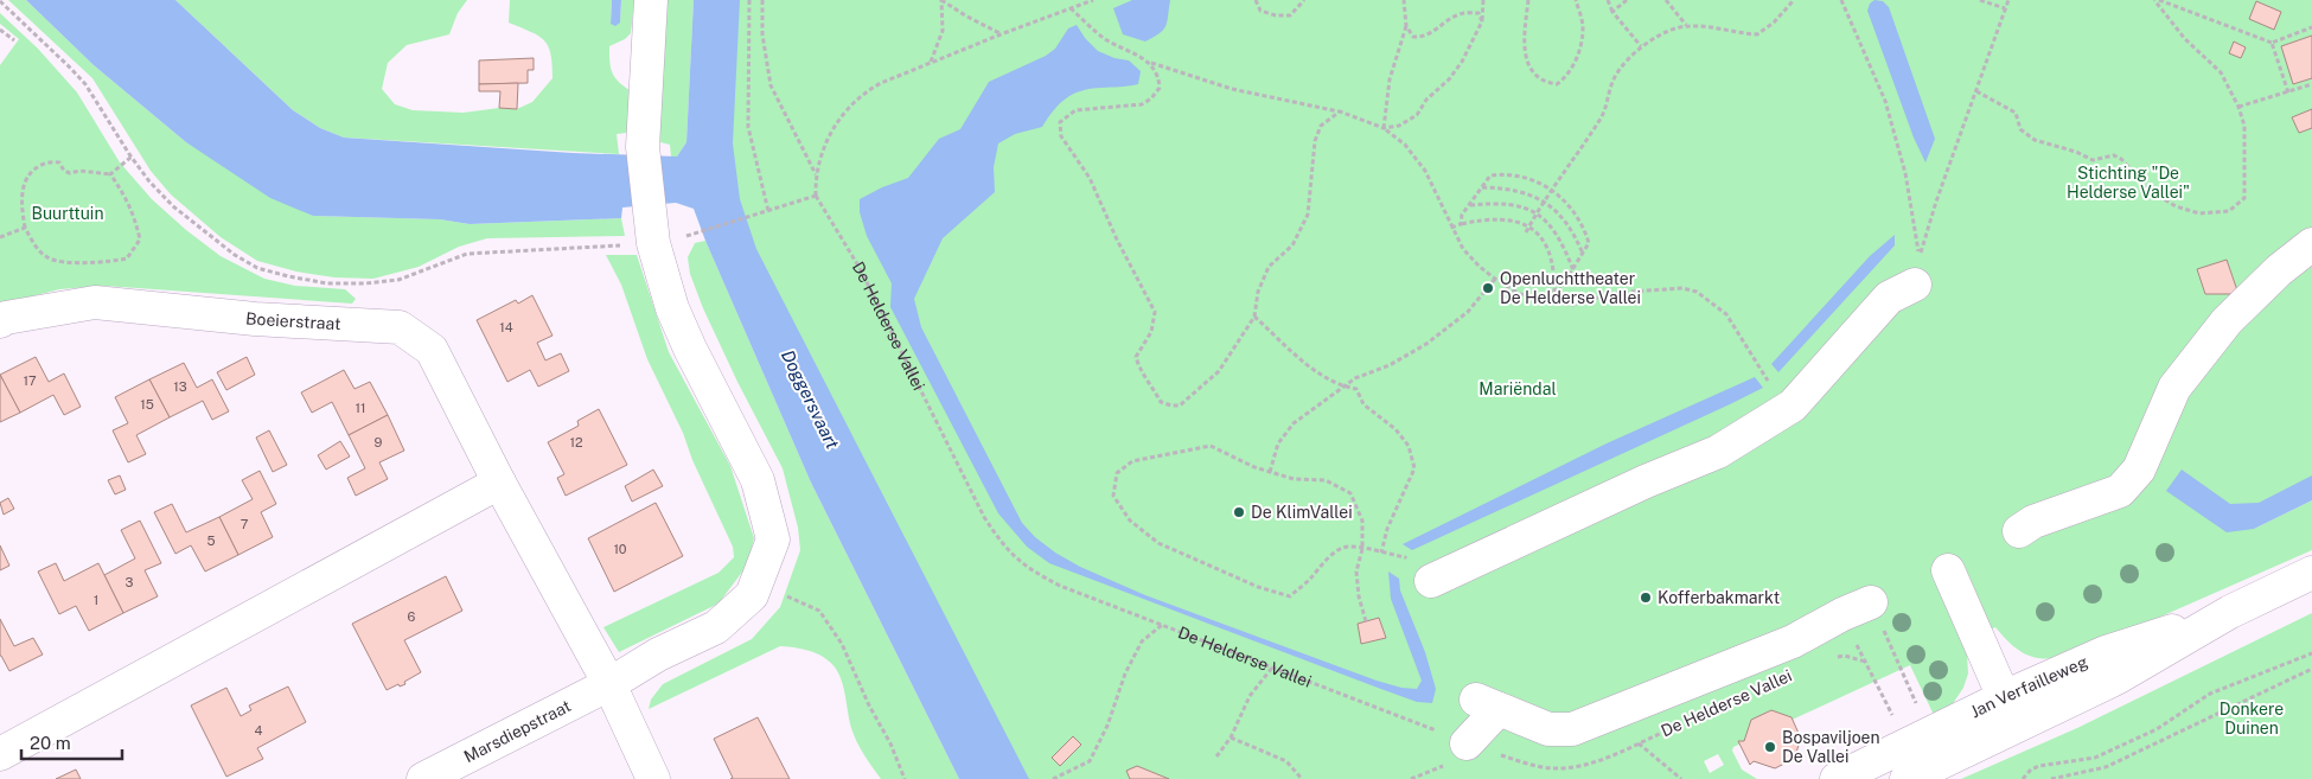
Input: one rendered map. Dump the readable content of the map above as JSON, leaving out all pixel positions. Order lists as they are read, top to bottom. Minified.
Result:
{"streets":{"street":["Boeierstraat","De Helderse Vallei","Jan Verfailleweg","Marsdiepstraat"]},"crossings":[["Boeierstraat","Marsdiepstraat"]],"water":["Doggersvaart"],"parks":["Stichting \"De Helderse Vallei\"","Buurttuin","Mariëndal","Donkere Duinen"],"places":["Openluchttheater De Helderse Vallei","De KlimVallei","Kofferbakmarkt","Bospaviljoen De Vallei"],"house_numbers":["14","17","13","15","11","9","12","7","5","10","3","1","6","4"],"scale_bar":"20 m"}
